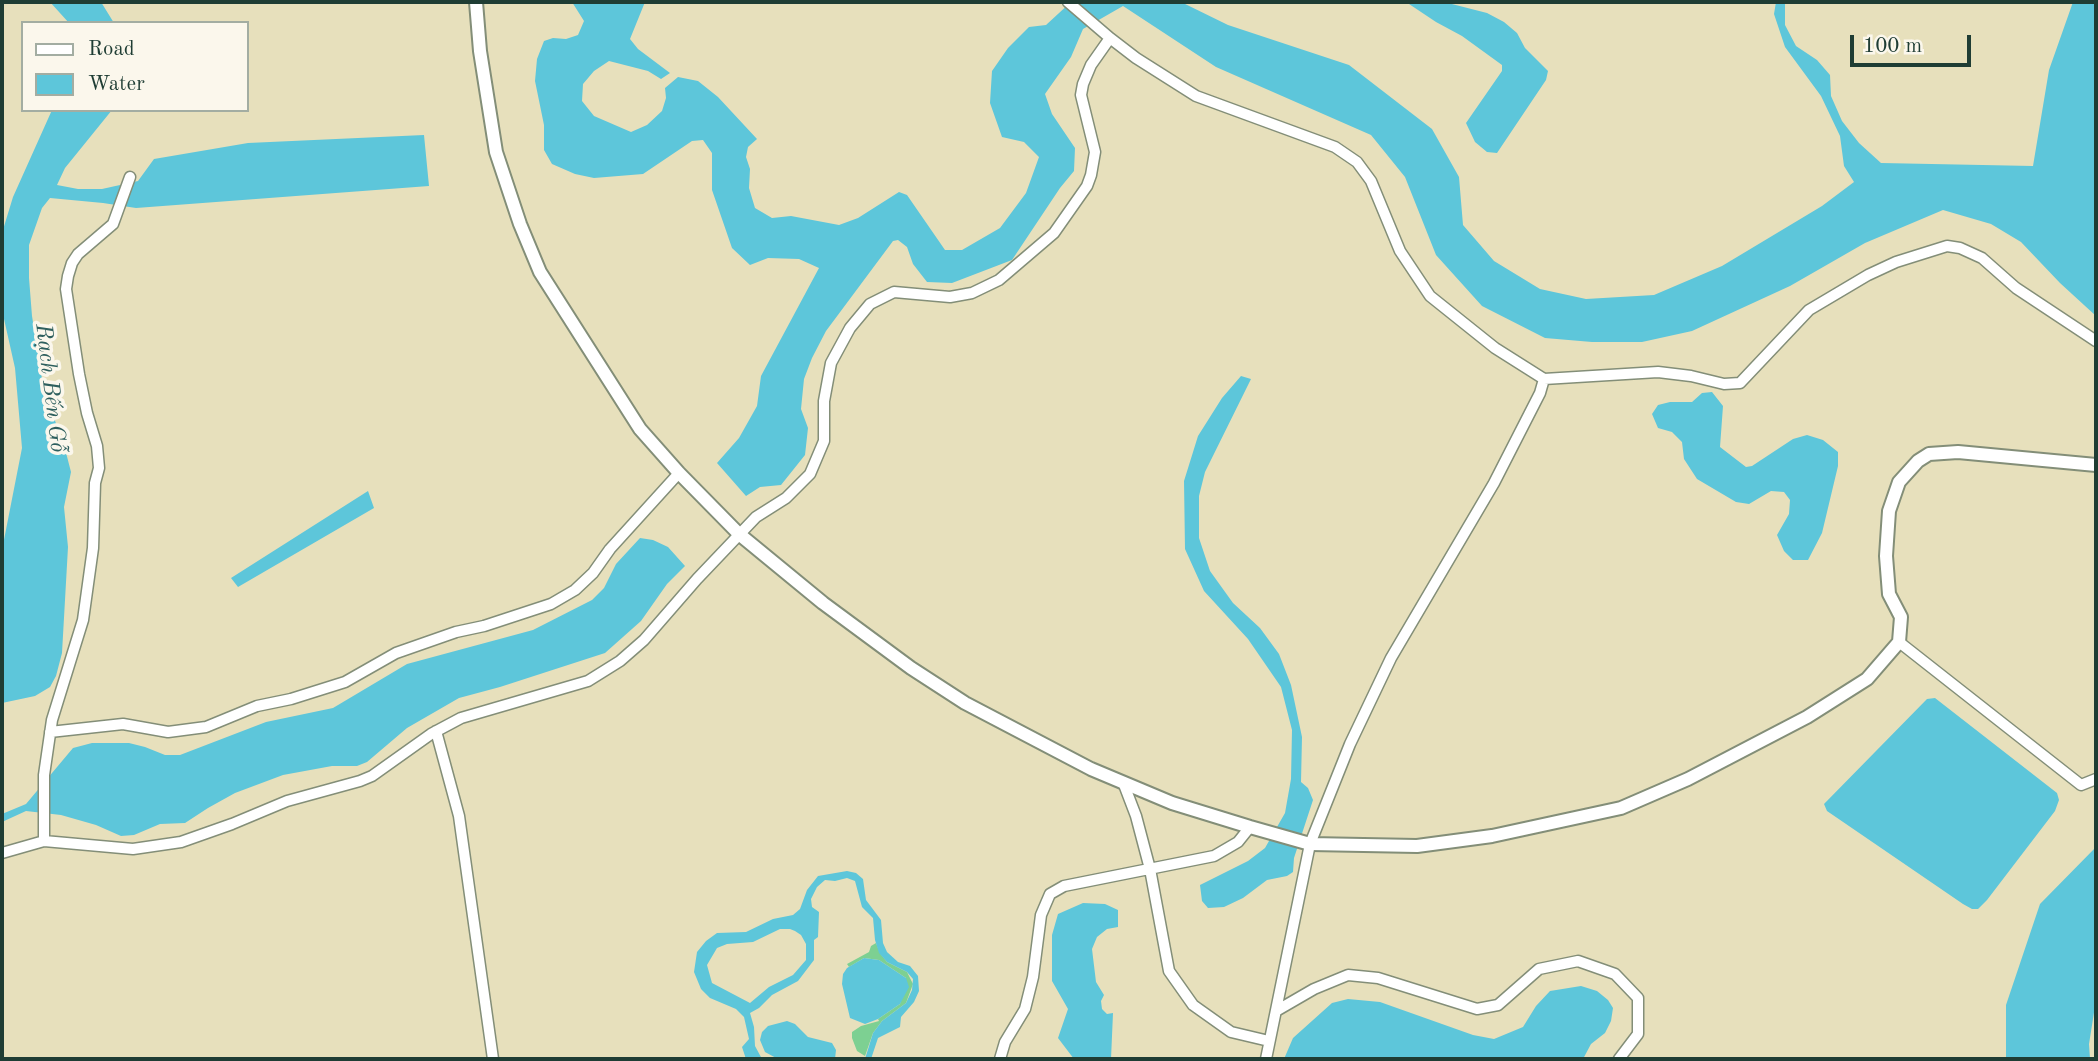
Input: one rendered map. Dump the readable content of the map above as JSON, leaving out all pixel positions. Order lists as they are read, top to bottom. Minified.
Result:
{"water":["Rạch Bến Gỗ"],"legend":["Road","Water"],"scale_bar":"100 m"}
